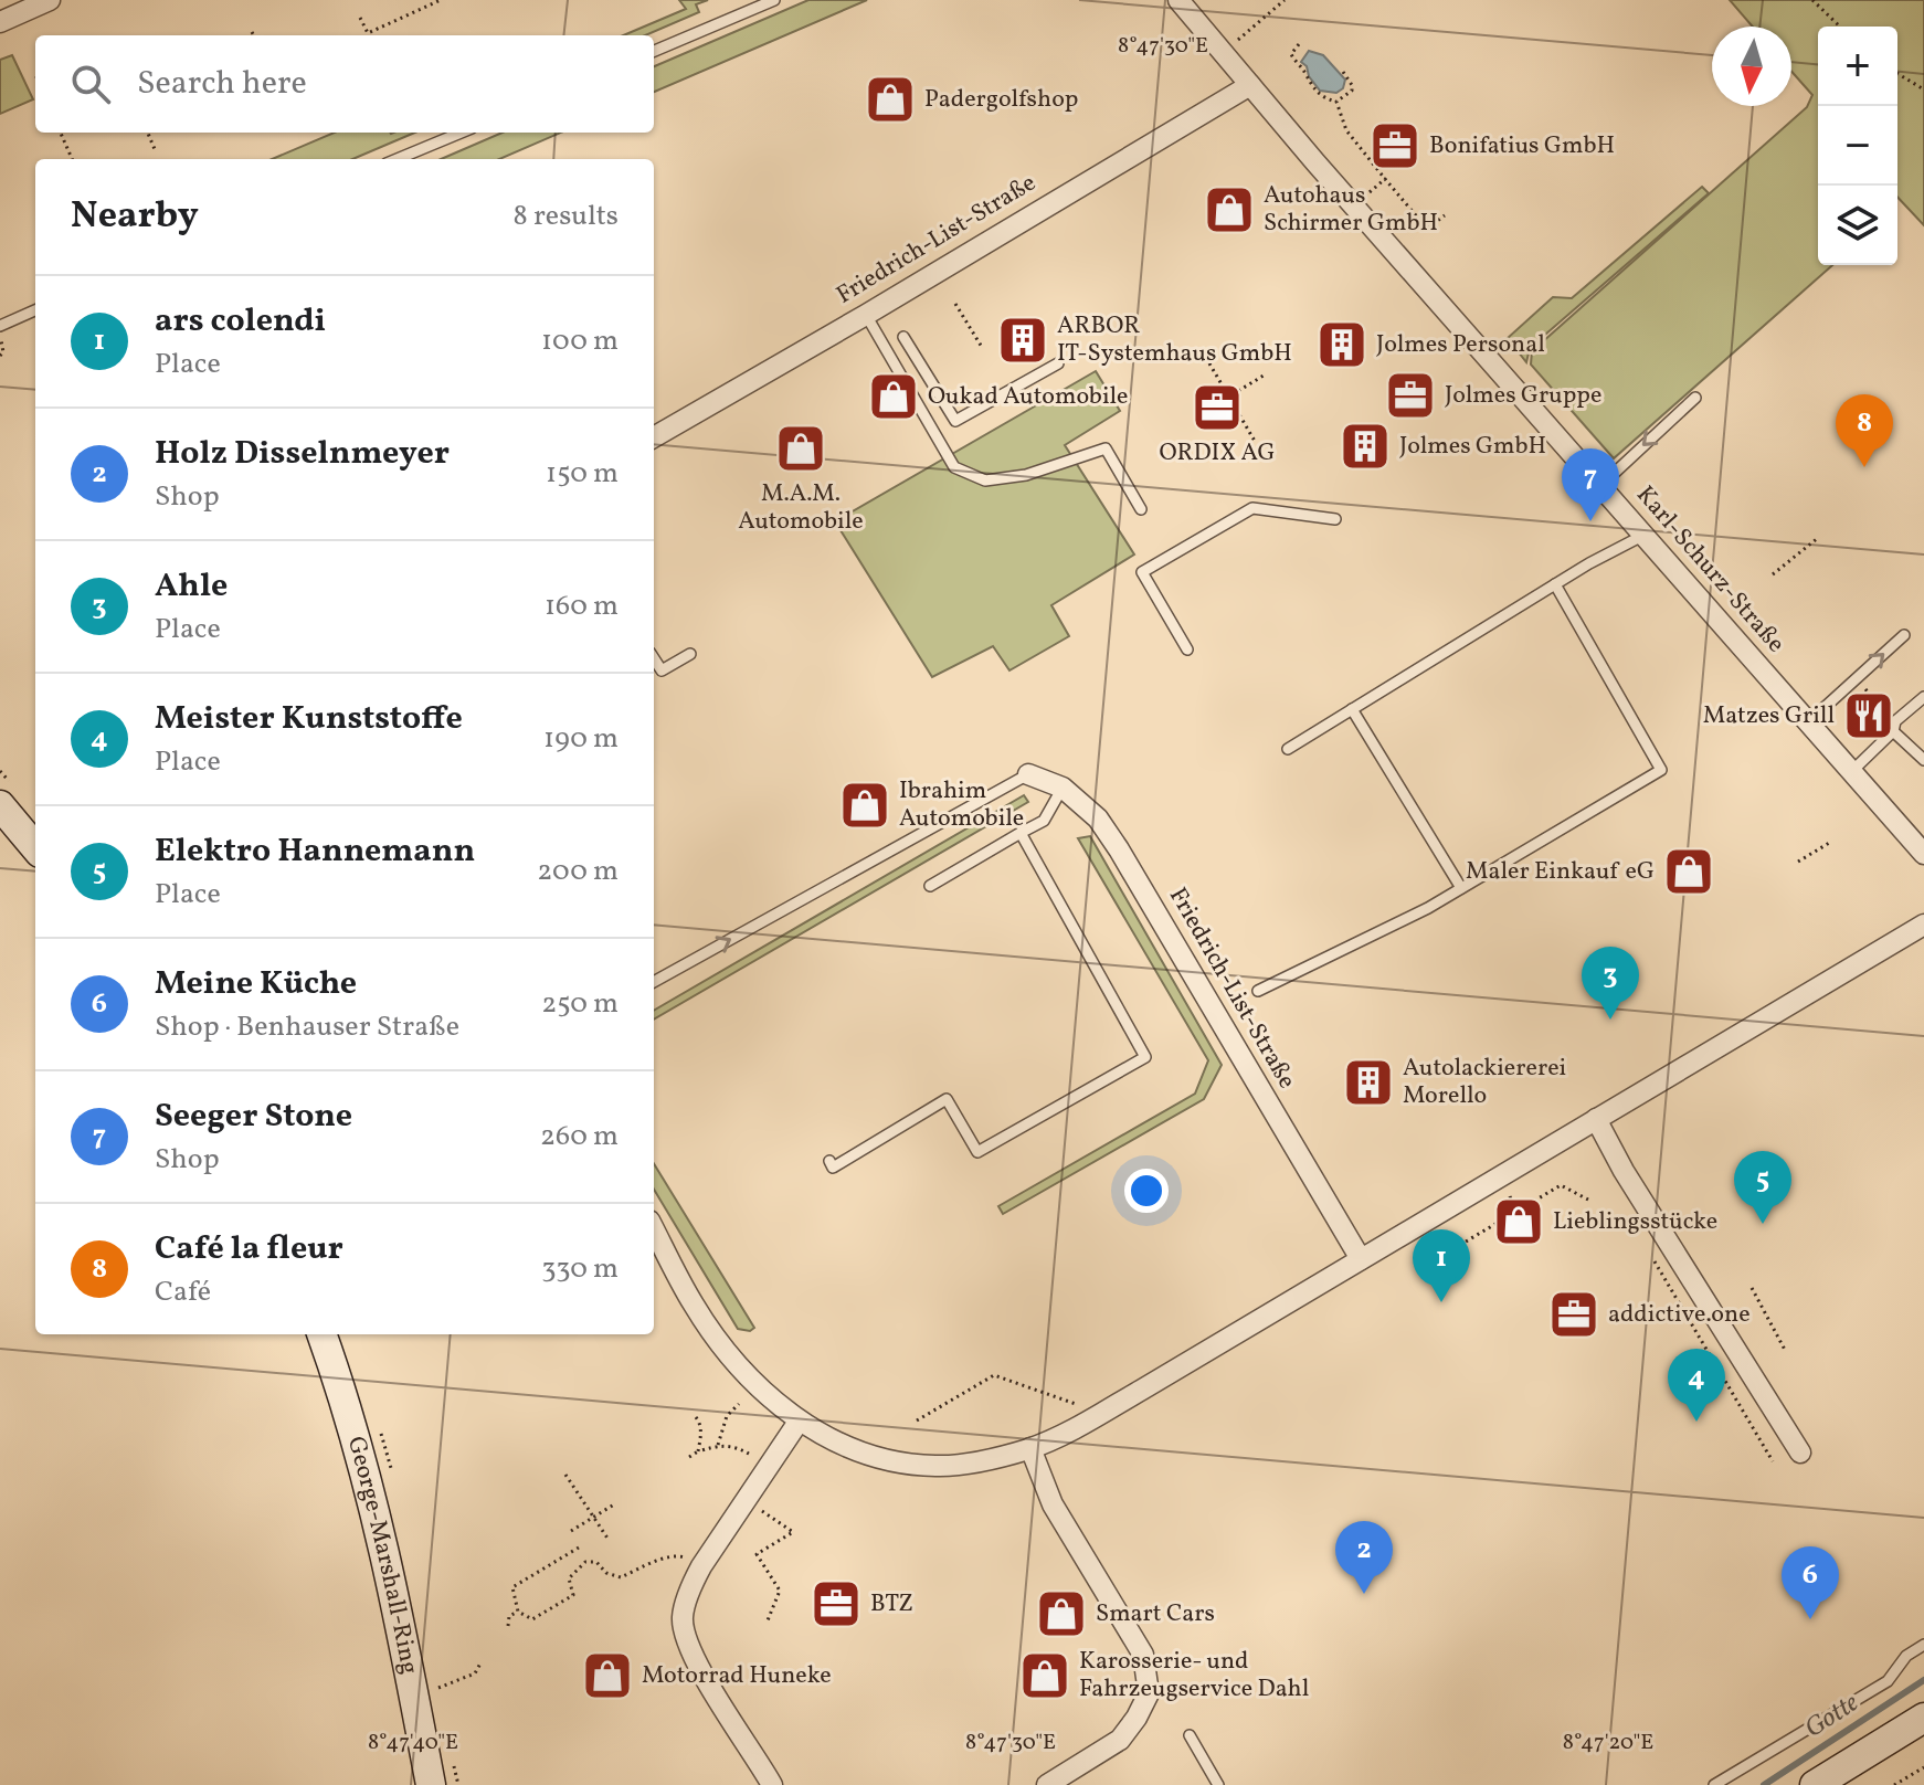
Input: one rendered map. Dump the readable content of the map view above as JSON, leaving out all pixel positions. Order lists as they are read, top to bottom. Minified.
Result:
{"streets":{"main road":["George-Marshall-Ring"],"street":["Friedrich-List-Straße","Karl-Schurz-Straße"]},"crossings":[["Friedrich-List-Straße","Karl-Schurz-Straße"]],"water":["Gotte"],"places":{"shop":["Padergolfshop","Autohaus Schirmer GmbH","Oukad Automobile","M.A.M. Automobile","Ibrahim Automobile","Maler Einkauf eG","Lieblingsstücke","Smart Cars","Motorrad Huneke","Karosserie- und Fahrzeugservice Dahl"],"office":["Bonifatius GmbH","Jolmes Gruppe","ORDIX AG","addictive.one","BTZ"],"building":["ARBOR IT-Systemhaus GmbH","Jolmes Personal","Jolmes GmbH","Autolackiererei Morello"],"restaurant":["Matzes Grill"]},"north":"bottom","page":{"map_buttons":["+","−"],"search":"Search here","heading":["Nearby","8 results"],"list":[{"mark":"1","name":"ars colendi","note":"Place","value":"100 m"},{"mark":"2","name":"Holz Disselnmeyer","note":"Shop","value":"150 m"},{"mark":"3","name":"Ahle","note":"Place","value":"160 m"},{"mark":"4","name":"Meister Kunststoffe","note":"Place","value":"190 m"},{"mark":"5","name":"Elektro Hannemann","note":"Place","value":"200 m"},{"mark":"6","name":"Meine Küche","note":"Shop · Benhauser Straße","value":"250 m"},{"mark":"7","name":"Seeger Stone","note":"Shop","value":"260 m"},{"mark":"8","name":"Café la fleur","note":"Café","value":"330 m"}],"pins":["8","7","3","5","1","4","2","6"]},"coordinates":["8°47'30\"E","8°47'40\"E","8°47'20\"E"]}
